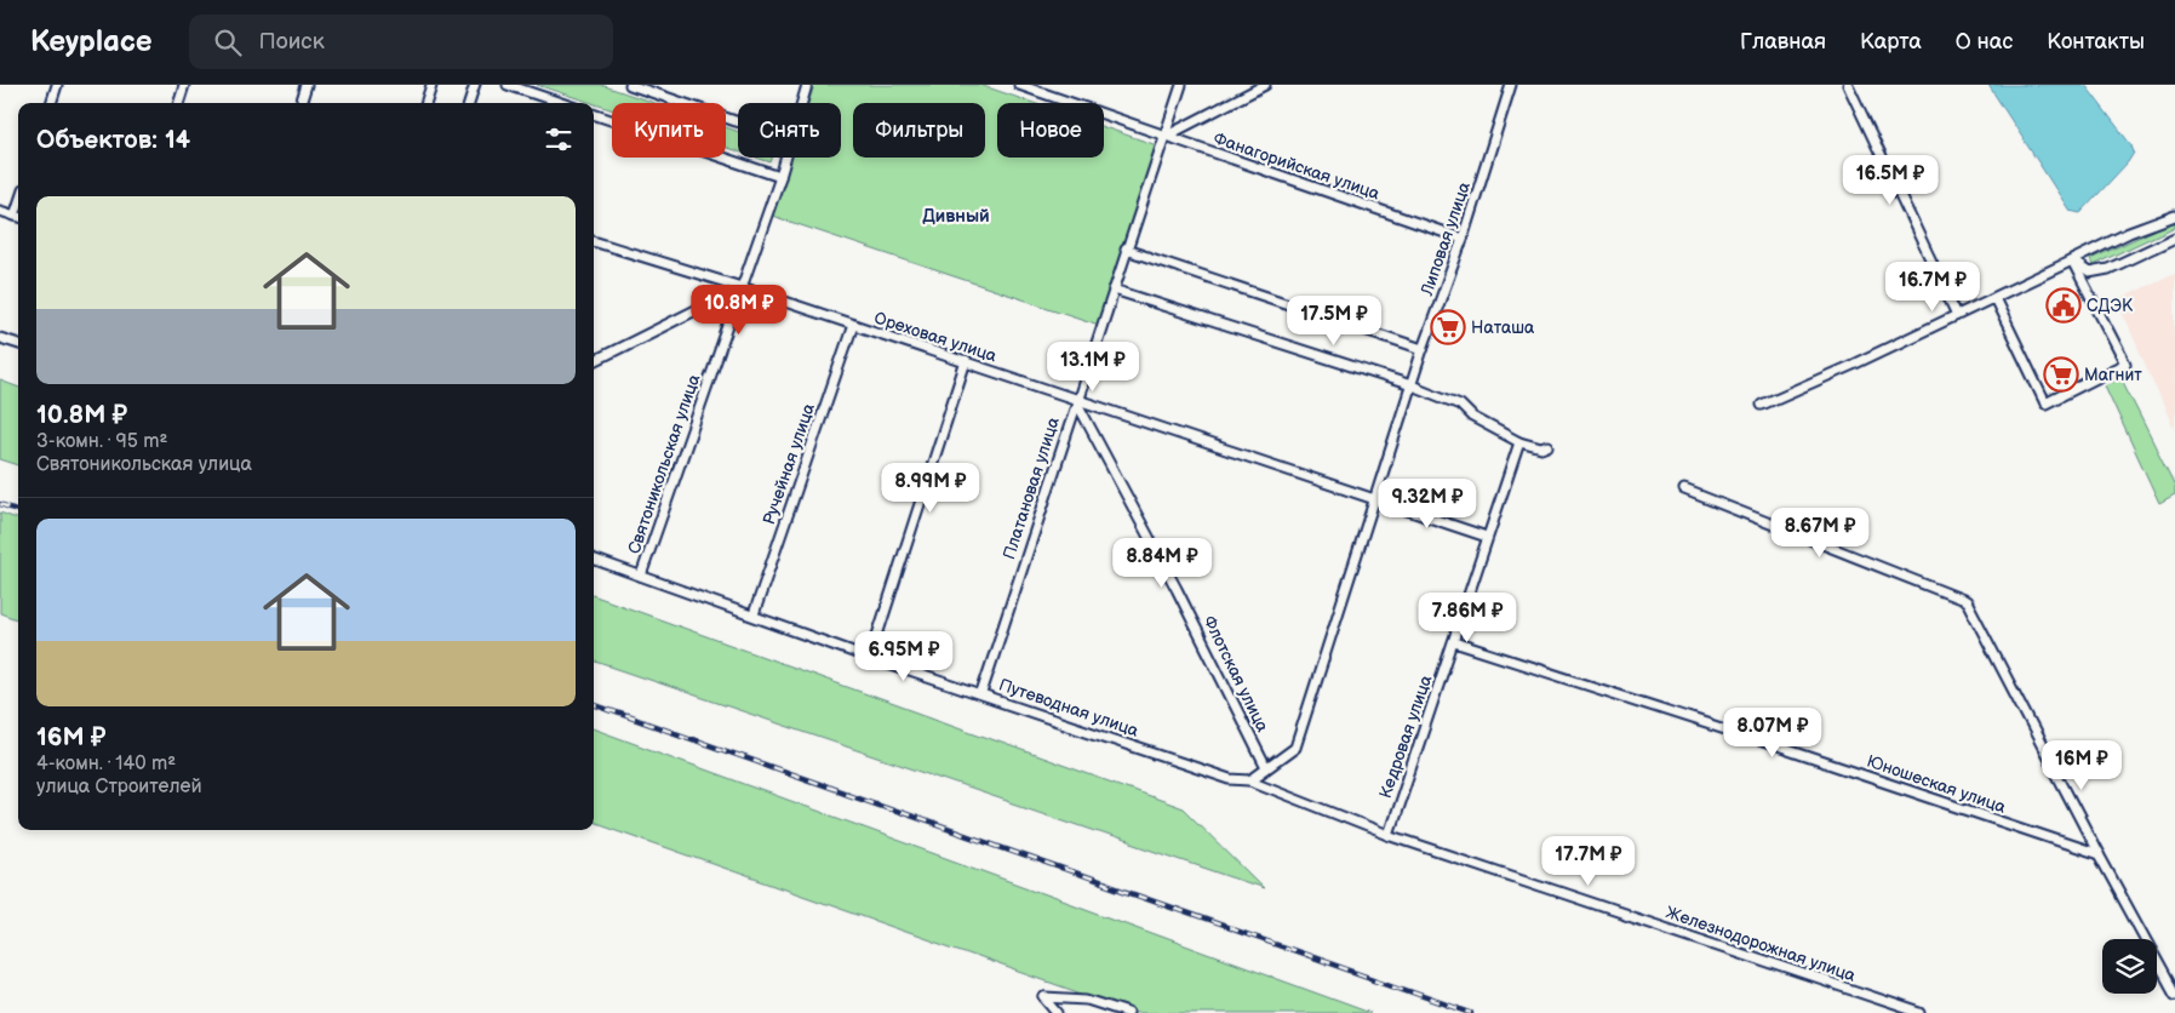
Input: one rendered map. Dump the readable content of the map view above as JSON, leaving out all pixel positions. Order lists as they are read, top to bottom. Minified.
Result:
{"streets":{"street":["Фанагорийская улица","Липовая улица","Ореховая улица","Святоникольская улица","Ручейная улица","Платановая улица","Флотская улица","Путеводная улица","Кедровая улица","Юношеская улица","Железнодорожная улица"]},"crossings":[["Фанагорийская улица","Липовая улица"],["Фанагорийская улица","Платановая улица"],["Липовая улица","Ореховая улица"],["Липовая улица","Флотская улица"],["Ореховая улица","Святоникольская улица"],["Ореховая улица","Ручейная улица"],["Ореховая улица","Платановая улица"],["Ореховая улица","Флотская улица"],["Ореховая улица","Кедровая улица"],["Святоникольская улица","Путеводная улица"],["Ручейная улица","Путеводная улица"],["Платановая улица","Флотская улица"],["Платановая улица","Путеводная улица"],["Путеводная улица","Железнодорожная улица"],["Кедровая улица","Юношеская улица"],["Кедровая улица","Железнодорожная улица"]],"districts":["Дивный"],"places":{"public building":["СДЭК"],"supermarket":["Наташа","Магнит"]},"page":{"header":"Keyplace","search":"Поиск","nav":["Главная","Карта","О нас","Контакты"],"chip":["Купить","Снять","Фильтры","Новое"],"heading":"Объектов: 14","price":["16.5M ₽","16.7M ₽","10.8M ₽","17.5M ₽","13.1M ₽","8.99M ₽","9.32M ₽","8.67M ₽","8.84M ₽","7.86M ₽","6.95M ₽","8.07M ₽","16M ₽","17.7M ₽"],"list":[{"name":"10.8M ₽","note":"3-комн. · 95 m² · Святоникольская улица"},{"name":"16M ₽","note":"4-комн. · 140 m² · улица Строителей"}]}}
